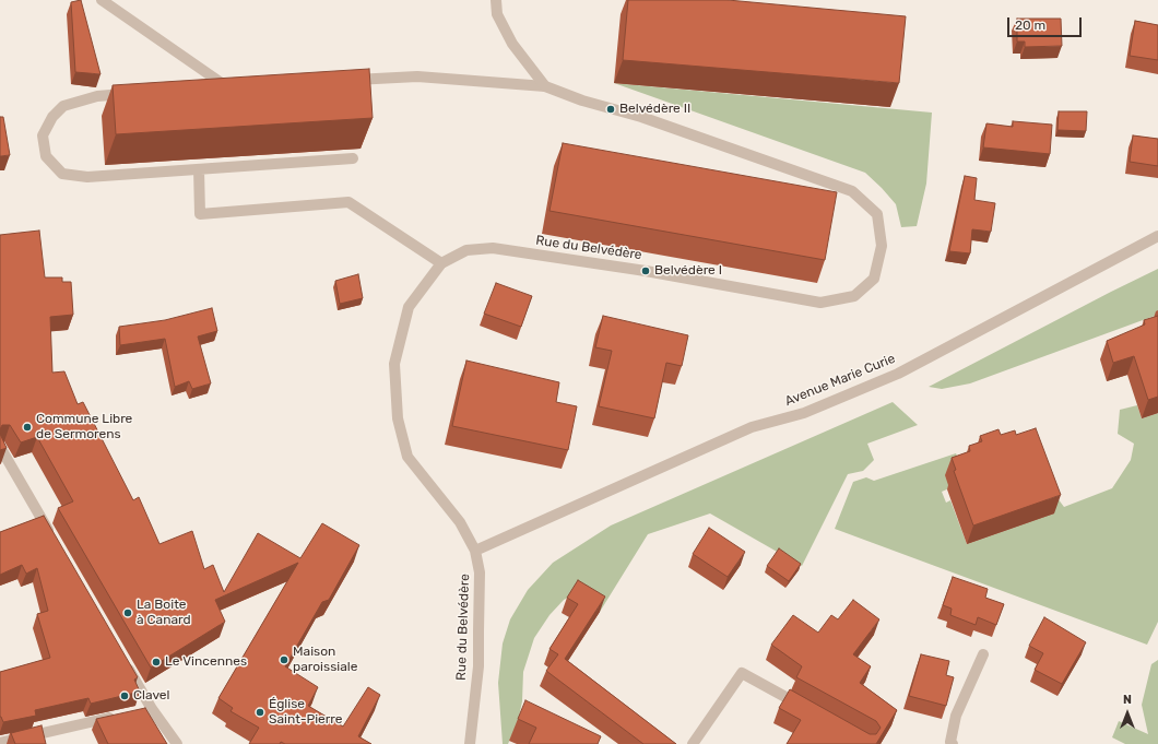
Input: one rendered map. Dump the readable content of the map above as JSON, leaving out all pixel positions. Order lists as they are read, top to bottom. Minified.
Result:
{"streets":{"street":["Rue du Belvédère","Avenue Marie Curie"]},"crossings":[["Rue du Belvédère","Avenue Marie Curie"]],"places":["Belvédère II","Belvédère I","Commune Libre de Sermorens","La Boite à Canard","Maison paroissiale","Le Vincennes","Clavel","Église Saint-Pierre"],"scale_bar":"20 m","north":"top"}
